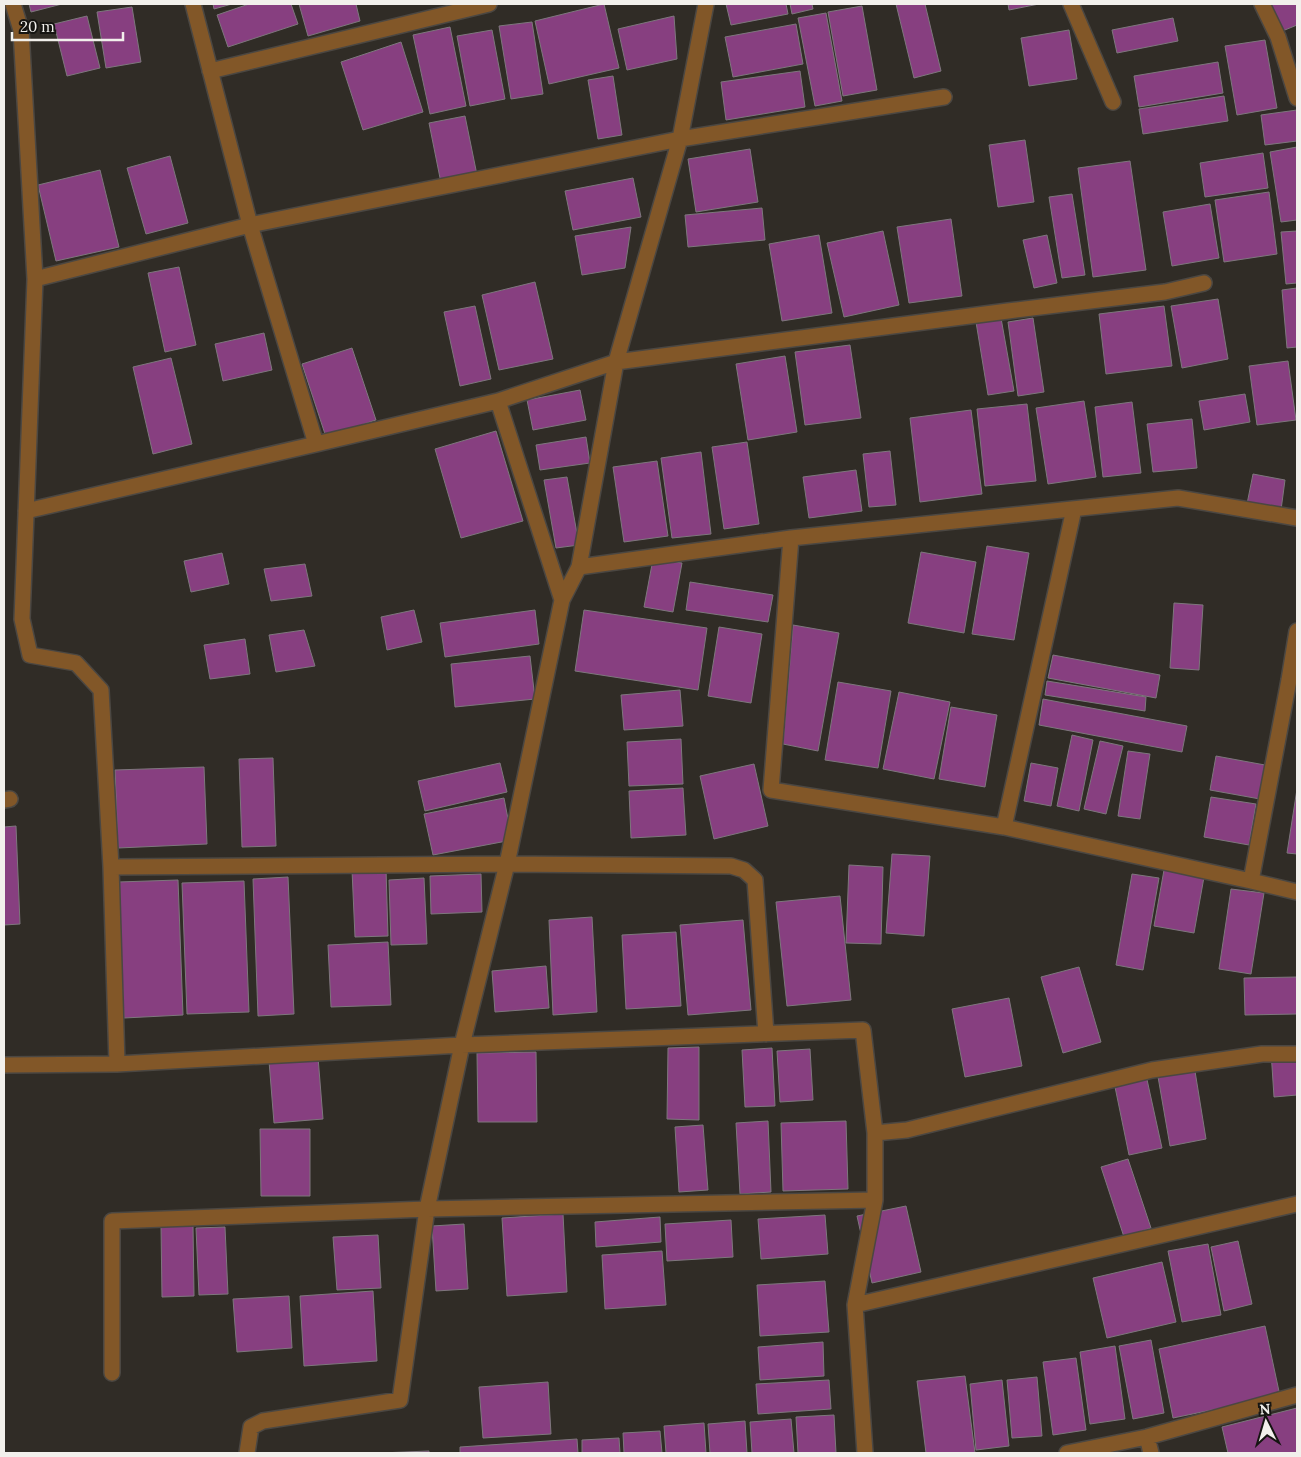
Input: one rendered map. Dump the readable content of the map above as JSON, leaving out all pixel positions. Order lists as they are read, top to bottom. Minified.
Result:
{"scale_bar":"20 m","north":"top"}
